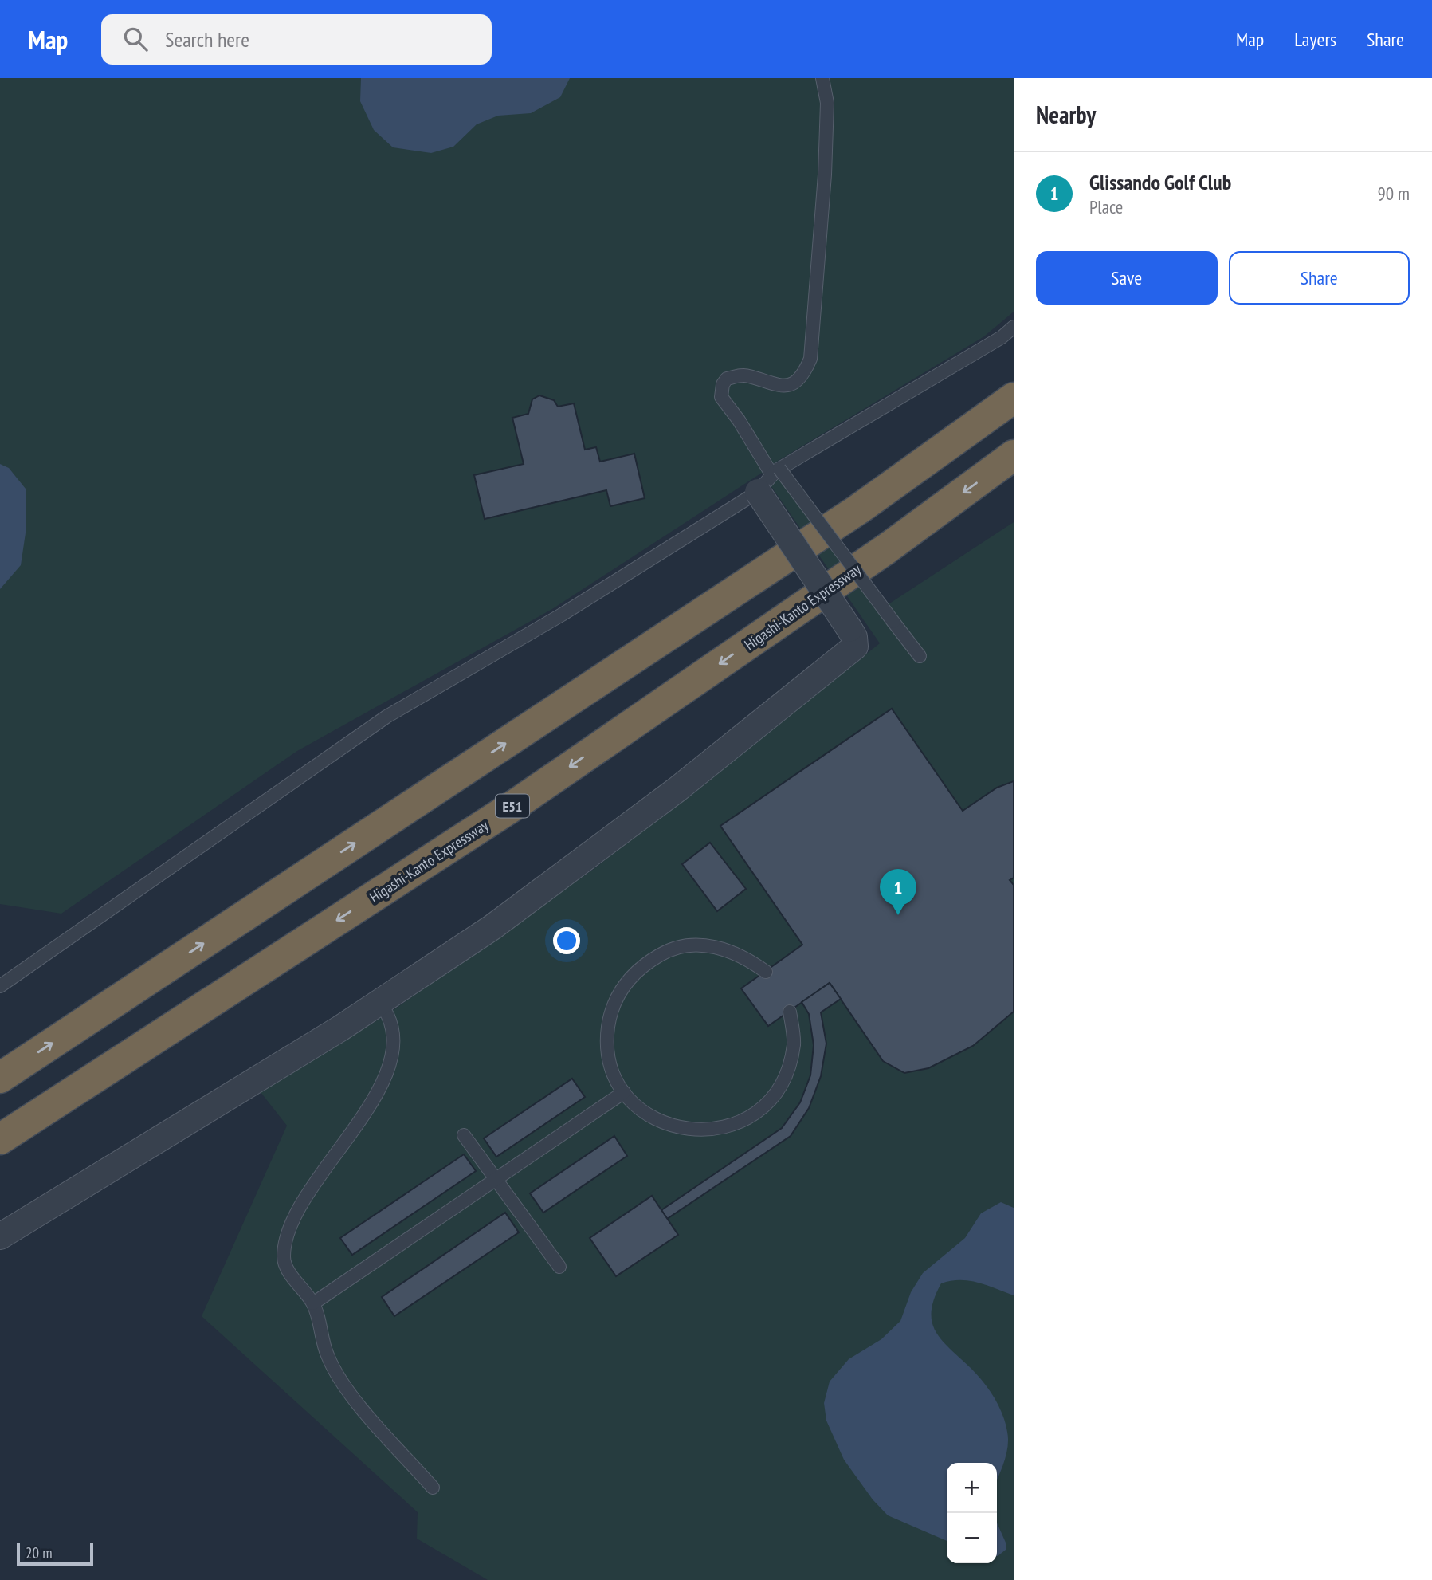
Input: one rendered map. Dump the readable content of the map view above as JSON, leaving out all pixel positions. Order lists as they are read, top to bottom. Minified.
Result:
{"streets":{"highway":["Higashi-Kanto Expressway","E51"]},"scale_bar":"20 m","page":{"header":"Map","search":"Search here","nav":["Map","Layers","Share"],"heading":"Nearby","list":[{"mark":"1","name":"Glissando Golf Club","note":"Place","value":"90 m"}],"buttons":["Save","Share"],"pins":"1","map_buttons":["+","−"],"scale":"20 m"}}
